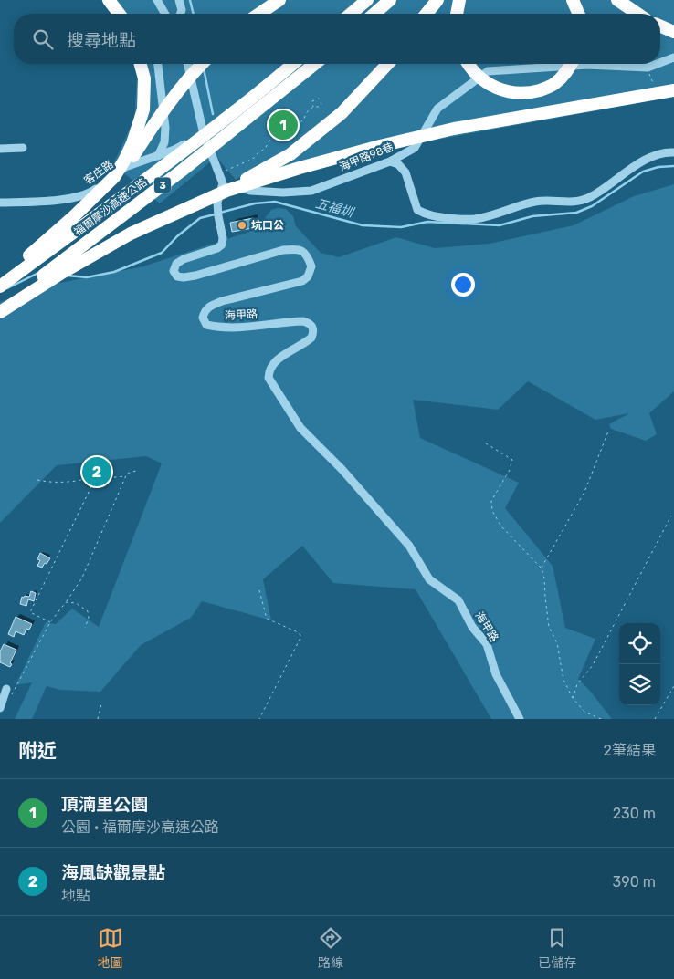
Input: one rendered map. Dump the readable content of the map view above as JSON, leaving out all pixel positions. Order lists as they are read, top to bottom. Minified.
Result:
{"streets":{"highway":["3","福爾摩沙高速公路"],"street":["海甲路98巷","客庄路","海甲路"]},"crossings":[["海甲路98巷","海甲路"]],"water":["五福圳"],"places":["坑口公"],"page":{"search":"搜尋地點","pins":["1","2"],"heading":["附近","2筆結果"],"list":[{"mark":"1","name":"頂湳里公園","note":"公園 · 福爾摩沙高速公路","value":"230 m"},{"mark":"2","name":"海風缺觀景點","note":"地點","value":"390 m"}],"nav":["地圖","路線","已儲存"]}}
